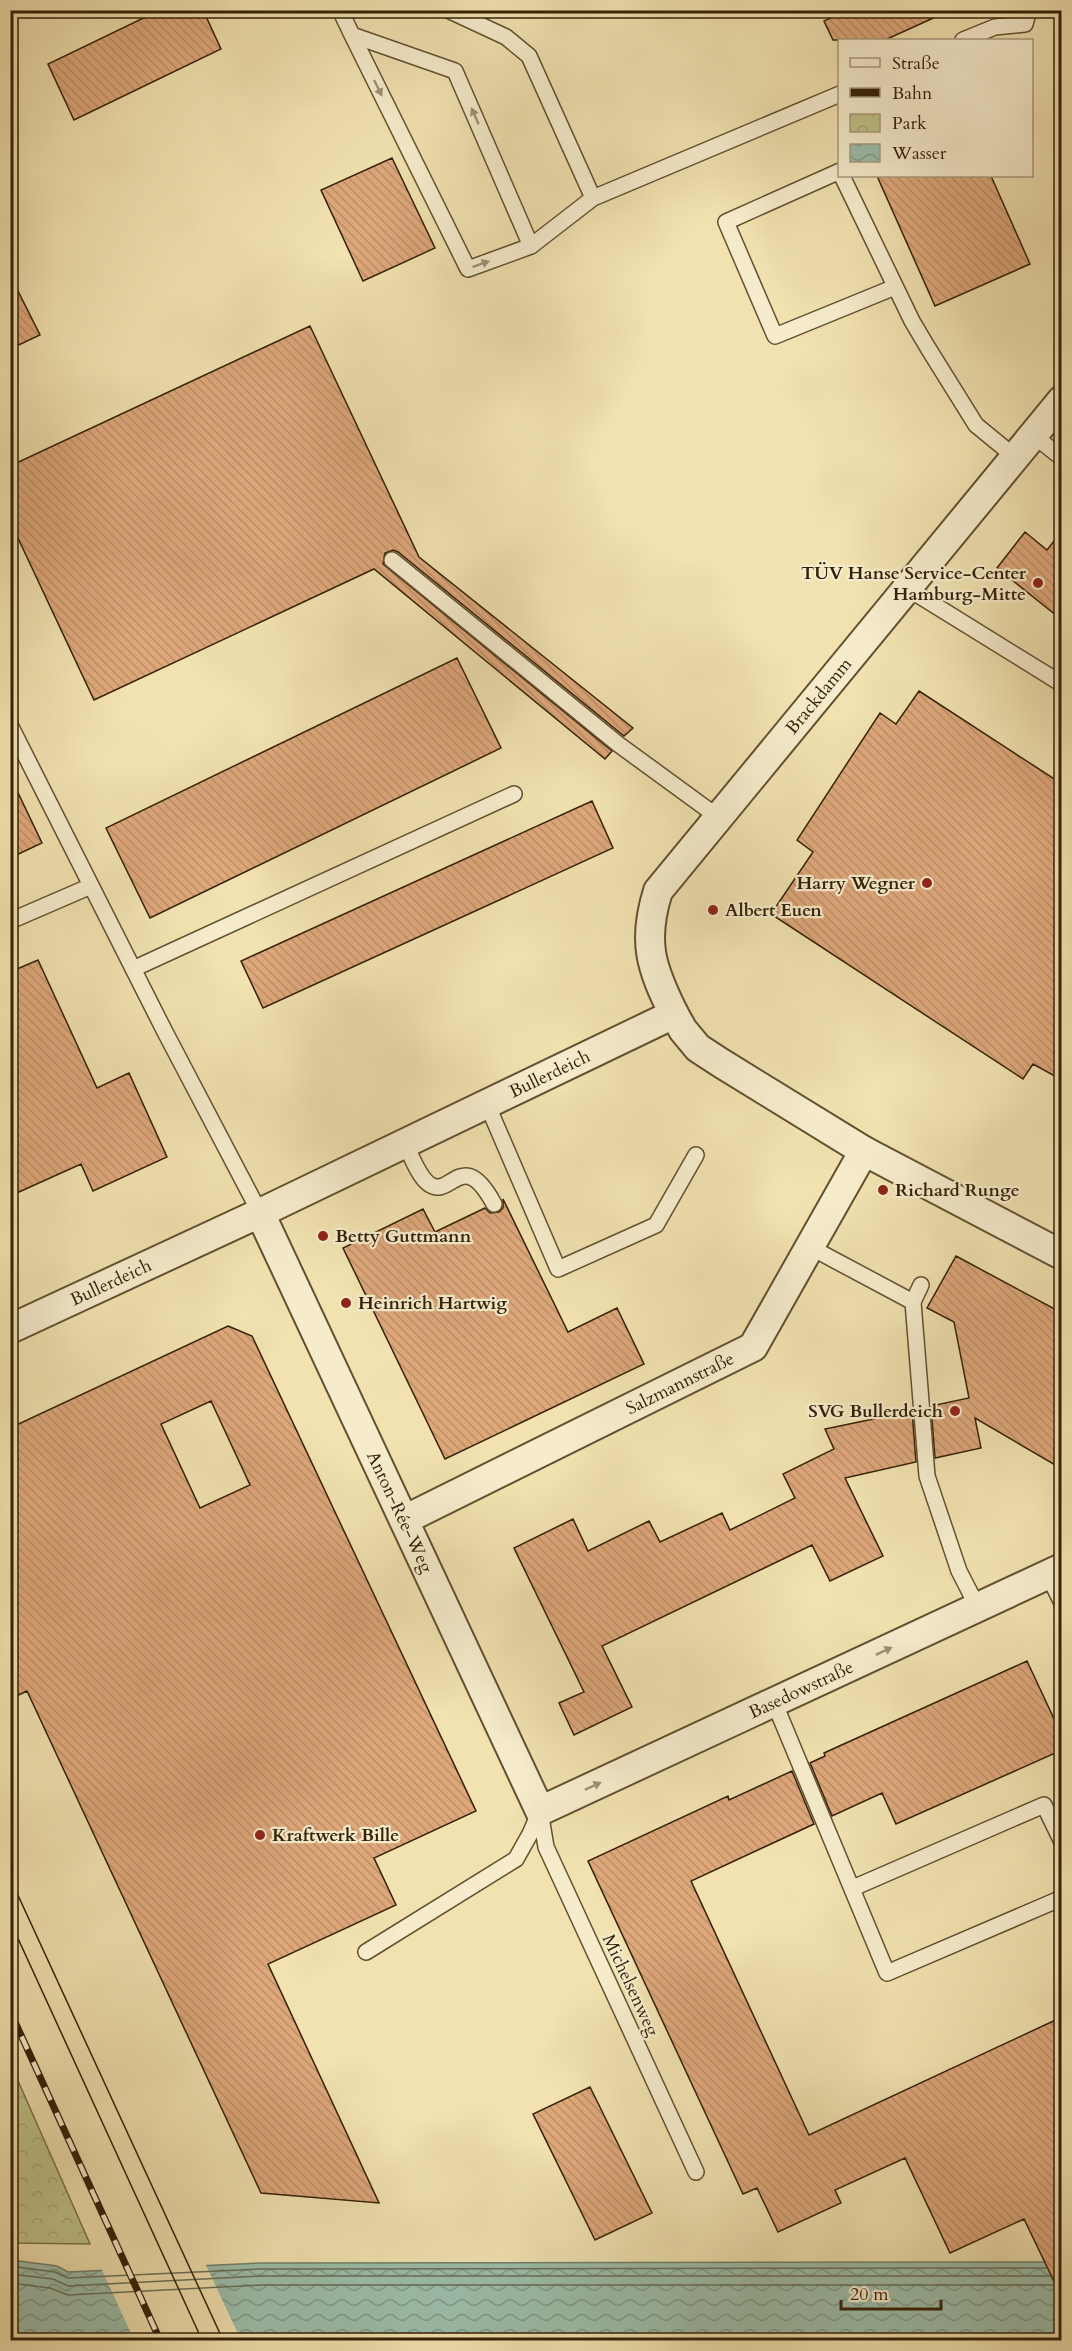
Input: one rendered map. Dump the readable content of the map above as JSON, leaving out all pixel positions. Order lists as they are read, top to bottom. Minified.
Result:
{"streets":{"street":["Brackdamm","Bullerdeich","Salzmannstraße","Anton-Rée-Weg","Basedowstraße"],"lane":["Michelsenweg"]},"crossings":[["Brackdamm","Bullerdeich"],["Bullerdeich","Anton-Rée-Weg"],["Salzmannstraße","Anton-Rée-Weg"],["Anton-Rée-Weg","Basedowstraße"],["Anton-Rée-Weg","Michelsenweg"],["Basedowstraße","Michelsenweg"]],"one_way":["Basedowstraße"],"places":["TÜV Hanse Service-Center Hamburg-Mitte","Harry Wegner","Albert Euen","Richard Runge","Betty Guttmann","Heinrich Hartwig","SVG Bullerdeich","Kraftwerk Bille"],"legend":["Straße","Bahn","Park","Wasser"],"scale_bar":"20 m"}
